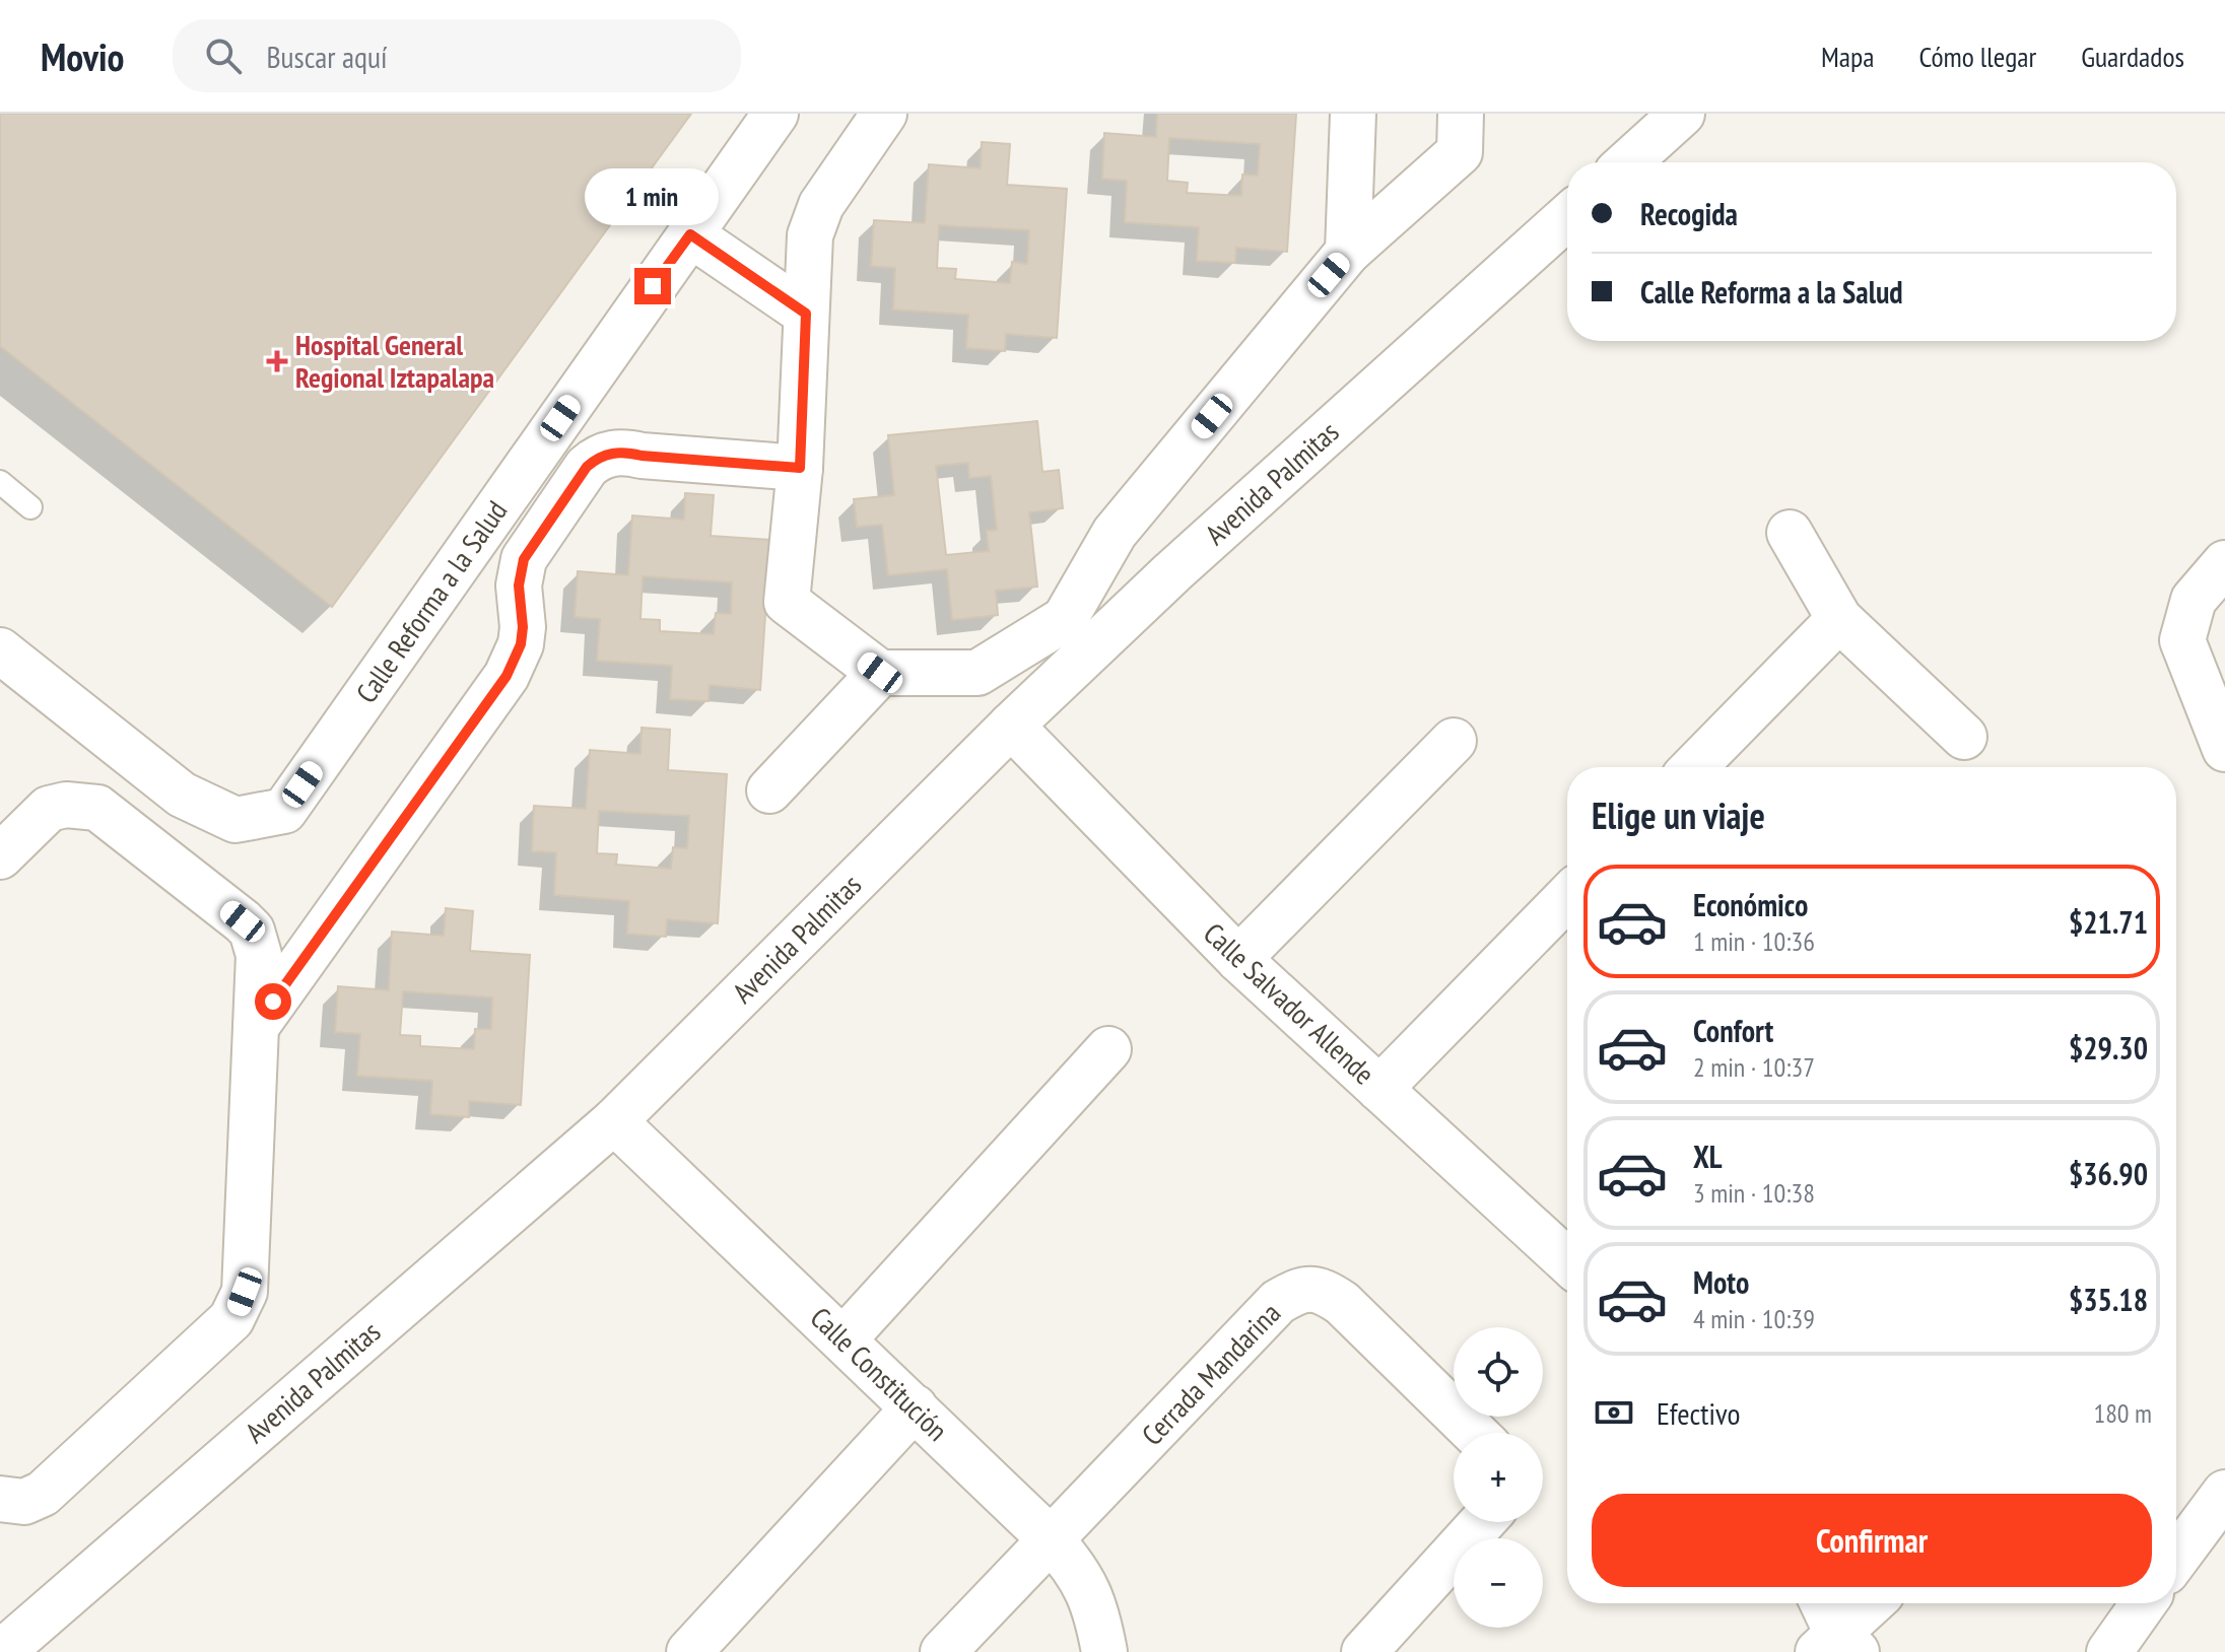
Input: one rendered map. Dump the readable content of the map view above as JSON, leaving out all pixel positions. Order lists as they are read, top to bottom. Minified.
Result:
{"streets":{"street":["Avenida Palmitas","Calle Reforma a la Salud","Calle Salvador Allende","Calle Constitución","Cerrada Mandarina"]},"crossings":[["Avenida Palmitas","Calle Salvador Allende"],["Avenida Palmitas","Calle Constitución"],["Calle Constitución","Cerrada Mandarina"]],"places":{"health":["Hospital General Regional Iztapalapa"]},"page":{"header":"Movio","search":"Buscar aquí","nav":["Mapa","Cómo llegar","Guardados"],"banner":["Recogida","Calle Reforma a la Salud"],"bubble":"1 min","heading":"Elige un viaje","list":[{"name":"Económico","note":"1 min · 10:36","value":"$21.71"},{"name":"Confort","note":"2 min · 10:37","value":"$29.30"},{"name":"XL","note":"3 min · 10:38","value":"$36.90"},{"name":"Moto","note":"4 min · 10:39","value":"$35.18"}],"map_buttons":["+","−"],"pay":["Efectivo","180 m"],"buttons":"Confirmar"}}
